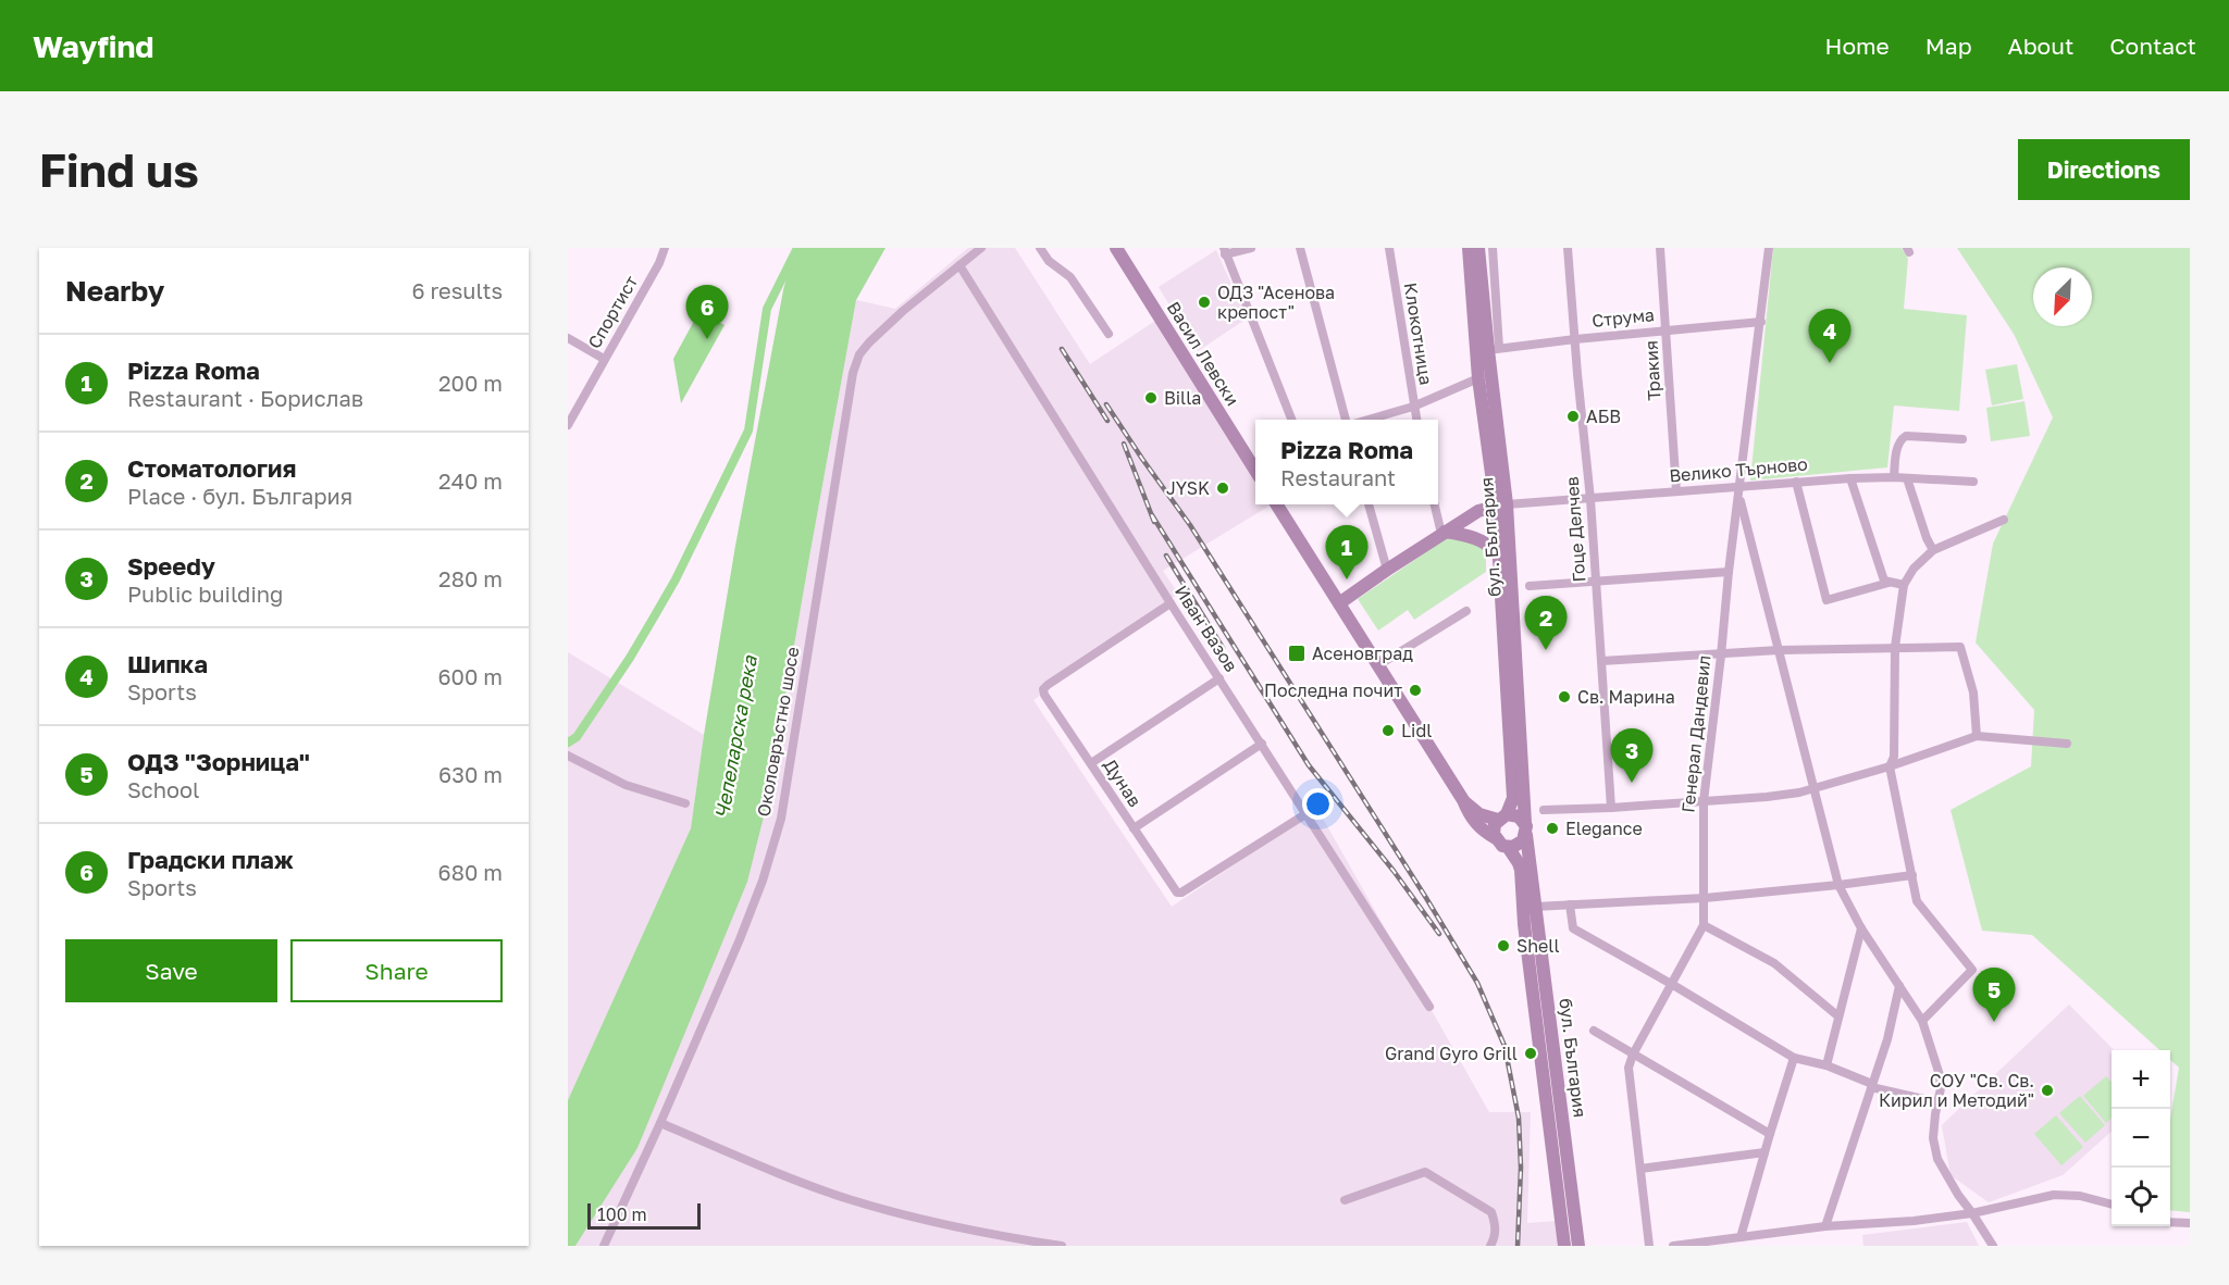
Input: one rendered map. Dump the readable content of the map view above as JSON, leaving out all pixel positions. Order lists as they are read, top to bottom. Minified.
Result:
{"streets":{"main road":["Васил Левски","бул. България"],"street":["Спортист","Струма","Клокотница","Тракия","Велико Търново","Гоце Делчев","Иван Вазов","Околовръстно шосе","Генерал Дандевил","Дунав"]},"crossings":[["Струма","Тракия"],["Струма","Гоце Делчев"],["Струма","бул. България"],["Струма","Генерал Дандевил"],["Тракия","Велико Търново"],["Велико Търново","Гоце Делчев"],["Велико Търново","бул. България"],["Велико Търново","Генерал Дандевил"],["Иван Вазов","Околовръстно шосе"],["Иван Вазов","Дунав"]],"water":["Чепеларска река"],"places":{"other":["ОДЗ \"Асенова крепост\"","Billa","АБВ","JYSK","Последна почит","Св. Марина","Lidl","Elegance","Shell","Grand Gyro Grill","СОУ \"Св. Св. Кирил и Методий\""],"transit":["Асеновград"]},"scale_bar":"100 m","north":"bottom left","page":{"header":"Wayfind","nav":["Home","Map","About","Contact"],"buttons":["Directions",["Save","Share"]],"title":"Find us","heading":["Nearby","6 results"],"pins":["6","4","1","2","3","5"],"list":[{"mark":"1","name":"Pizza Roma","note":"Restaurant · Борислав","value":"200 m"},{"mark":"2","name":"Стоматология","note":"Place · бул. България","value":"240 m"},{"mark":"3","name":"Speedy","note":"Public building","value":"280 m"},{"mark":"4","name":"Шипка","note":"Sports","value":"600 m"},{"mark":"5","name":"ОДЗ \"Зорница\"","note":"School","value":"630 m"},{"mark":"6","name":"Градски плаж","note":"Sports","value":"680 m"}],"popup":["Pizza Roma","Restaurant"],"map_buttons":["+","−"],"scale":"100 m"}}
